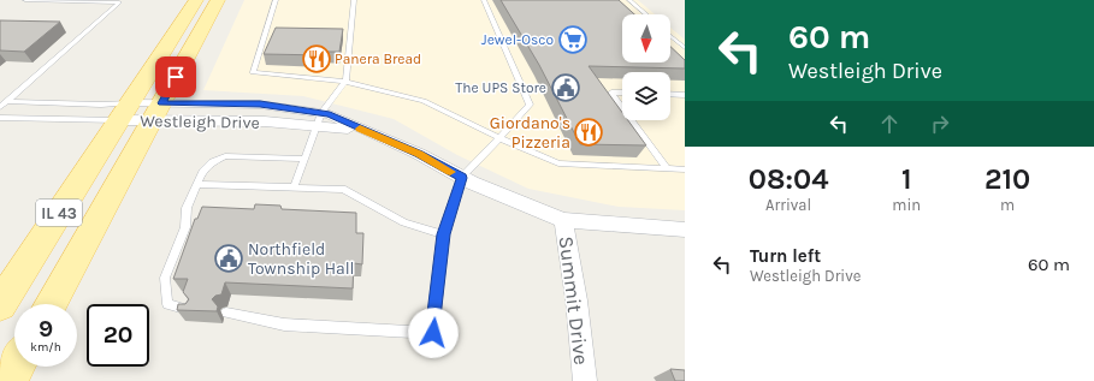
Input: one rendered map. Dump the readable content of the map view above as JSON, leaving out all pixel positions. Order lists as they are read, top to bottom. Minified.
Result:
{"streets":{"main road":["IL 43"],"street":["Westleigh Drive","Summit Drive"]},"crossings":[["Westleigh Drive","IL 43"],["Westleigh Drive","Summit Drive"]],"places":{"supermarket":["Jewel-Osco"],"restaurant":["Panera Bread","Giordano's Pizzeria"],"public building":["The UPS Store","Northfield Township Hall"]},"north":"bottom","page":{"turn":["60 m","Westleigh Drive"],"eta":["08:04","Arrival","1","min","210","m"],"list":[{"name":"Turn left","note":"Westleigh Drive","value":"60 m"}],"speed":"9 km/h","limit":"20"}}
